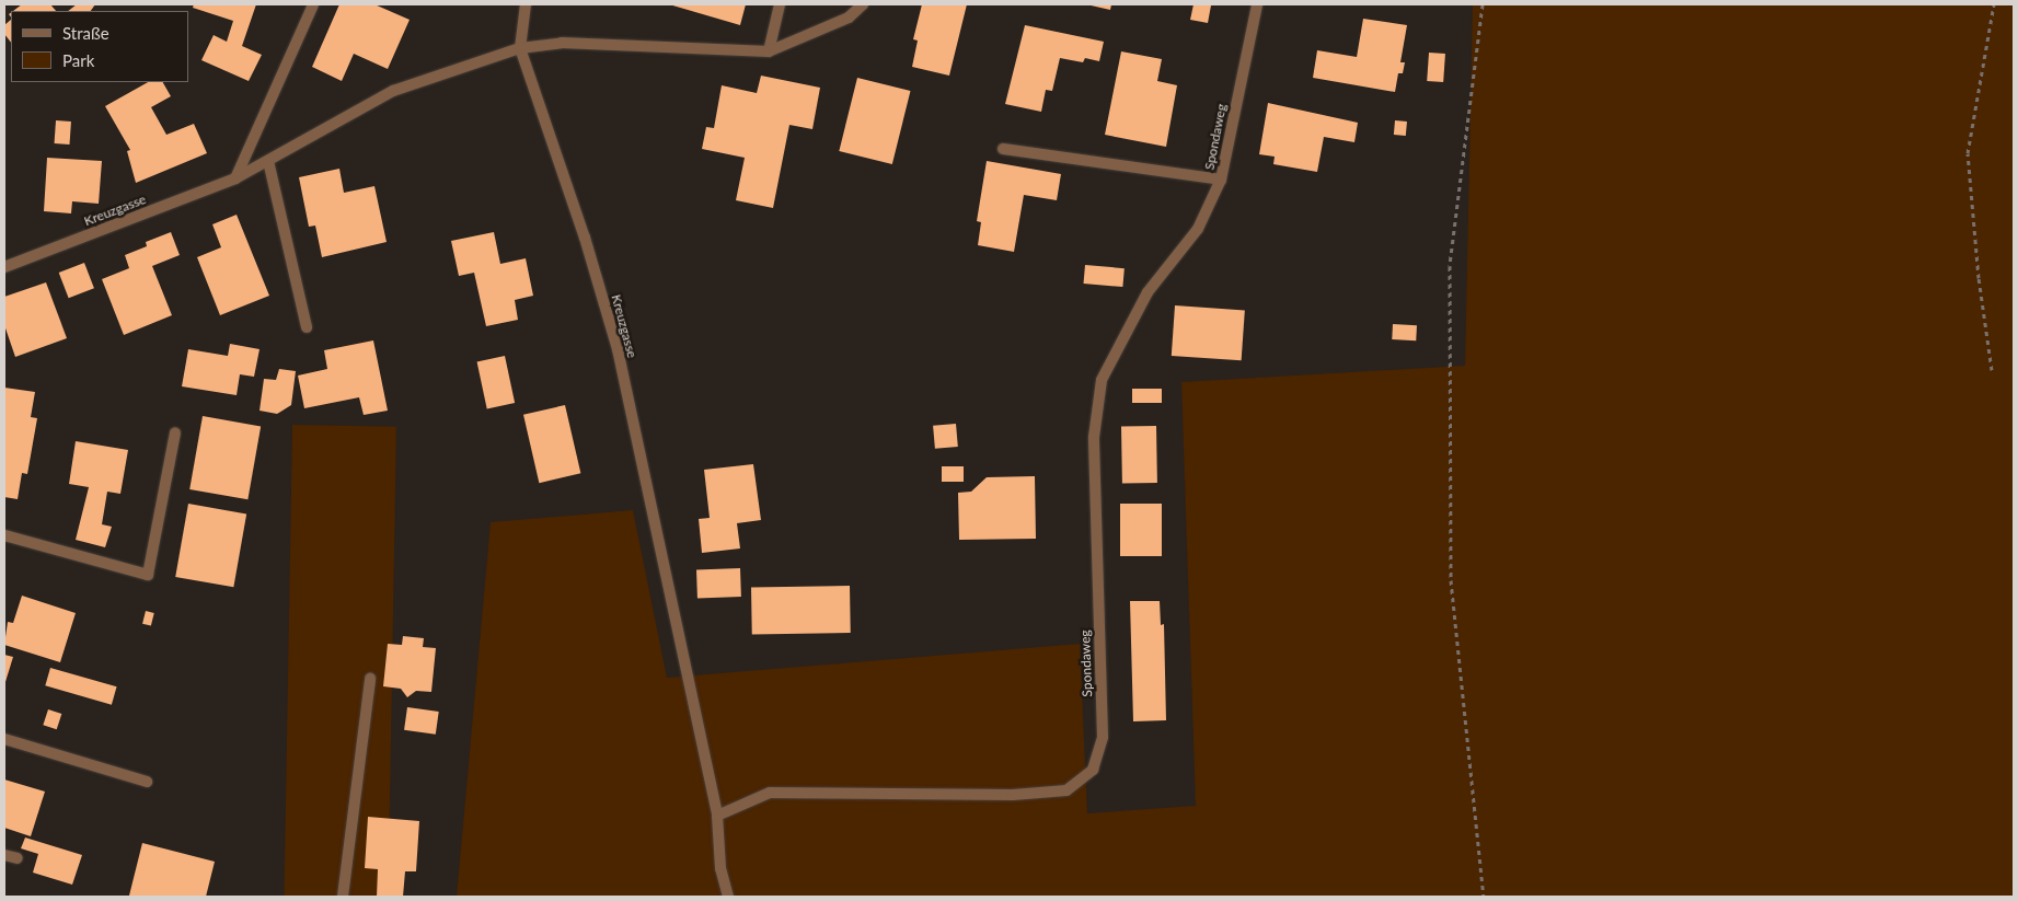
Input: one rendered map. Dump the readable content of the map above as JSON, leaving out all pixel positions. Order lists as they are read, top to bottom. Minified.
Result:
{"streets":{"street":["Spondaweg","Kreuzgasse"]},"crossings":[["Spondaweg","Kreuzgasse"]],"legend":["Straße","Park"]}
